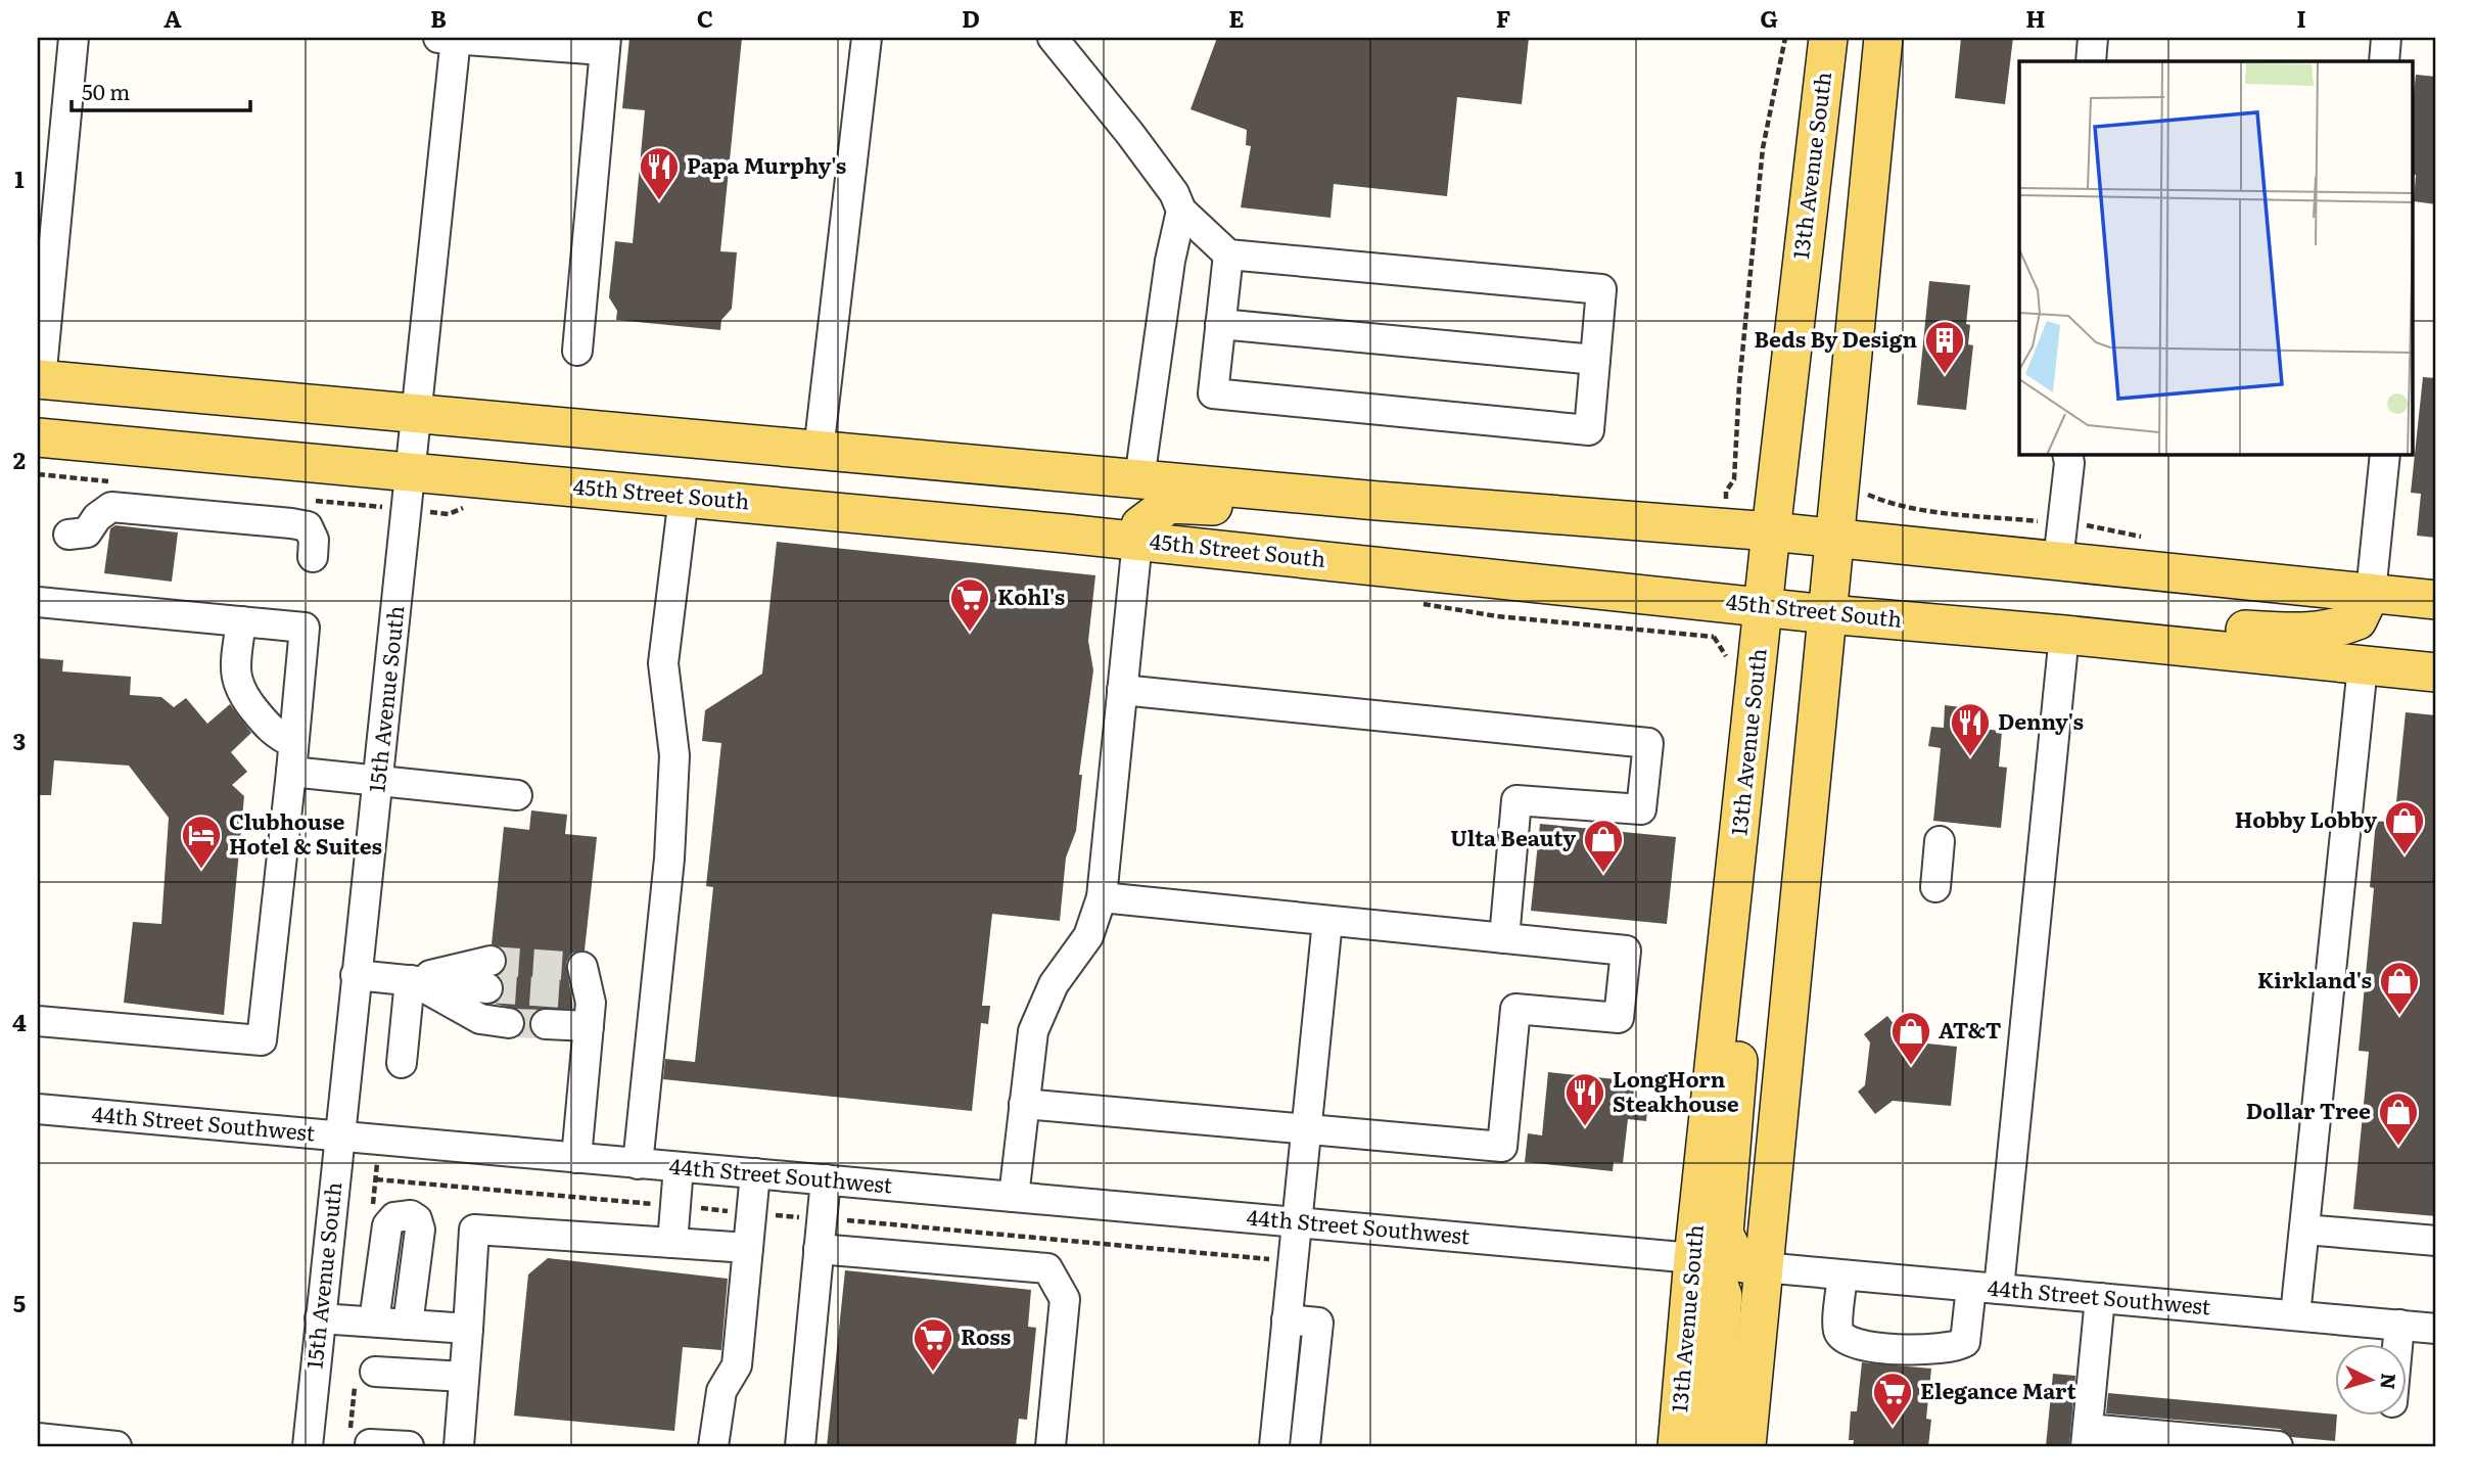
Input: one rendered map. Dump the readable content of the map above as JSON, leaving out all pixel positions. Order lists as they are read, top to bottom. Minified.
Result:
{"streets":{"main road":["13th Avenue South","45th Street South"],"street":["15th Avenue South","44th Street Southwest"]},"crossings":[["13th Avenue South","45th Street South"],["13th Avenue South","44th Street Southwest"],["45th Street South","15th Avenue South"],["15th Avenue South","44th Street Southwest"]],"places":{"restaurant":["Papa Murphy's","Denny's","LongHorn Steakhouse"],"building":["Beds By Design"],"supermarket":["Kohl's","Ross","Elegance Mart"],"shop":["Hobby Lobby","Ulta Beauty","Kirkland's","AT&T","Dollar Tree"],"hotel":["Clubhouse Hotel & Suites"]},"scale_bar":"50 m","north":"right","grid":{"columns":["A","B","C","D","E","F","G","H","I"],"rows":["1","2","3","4","5"]}}
